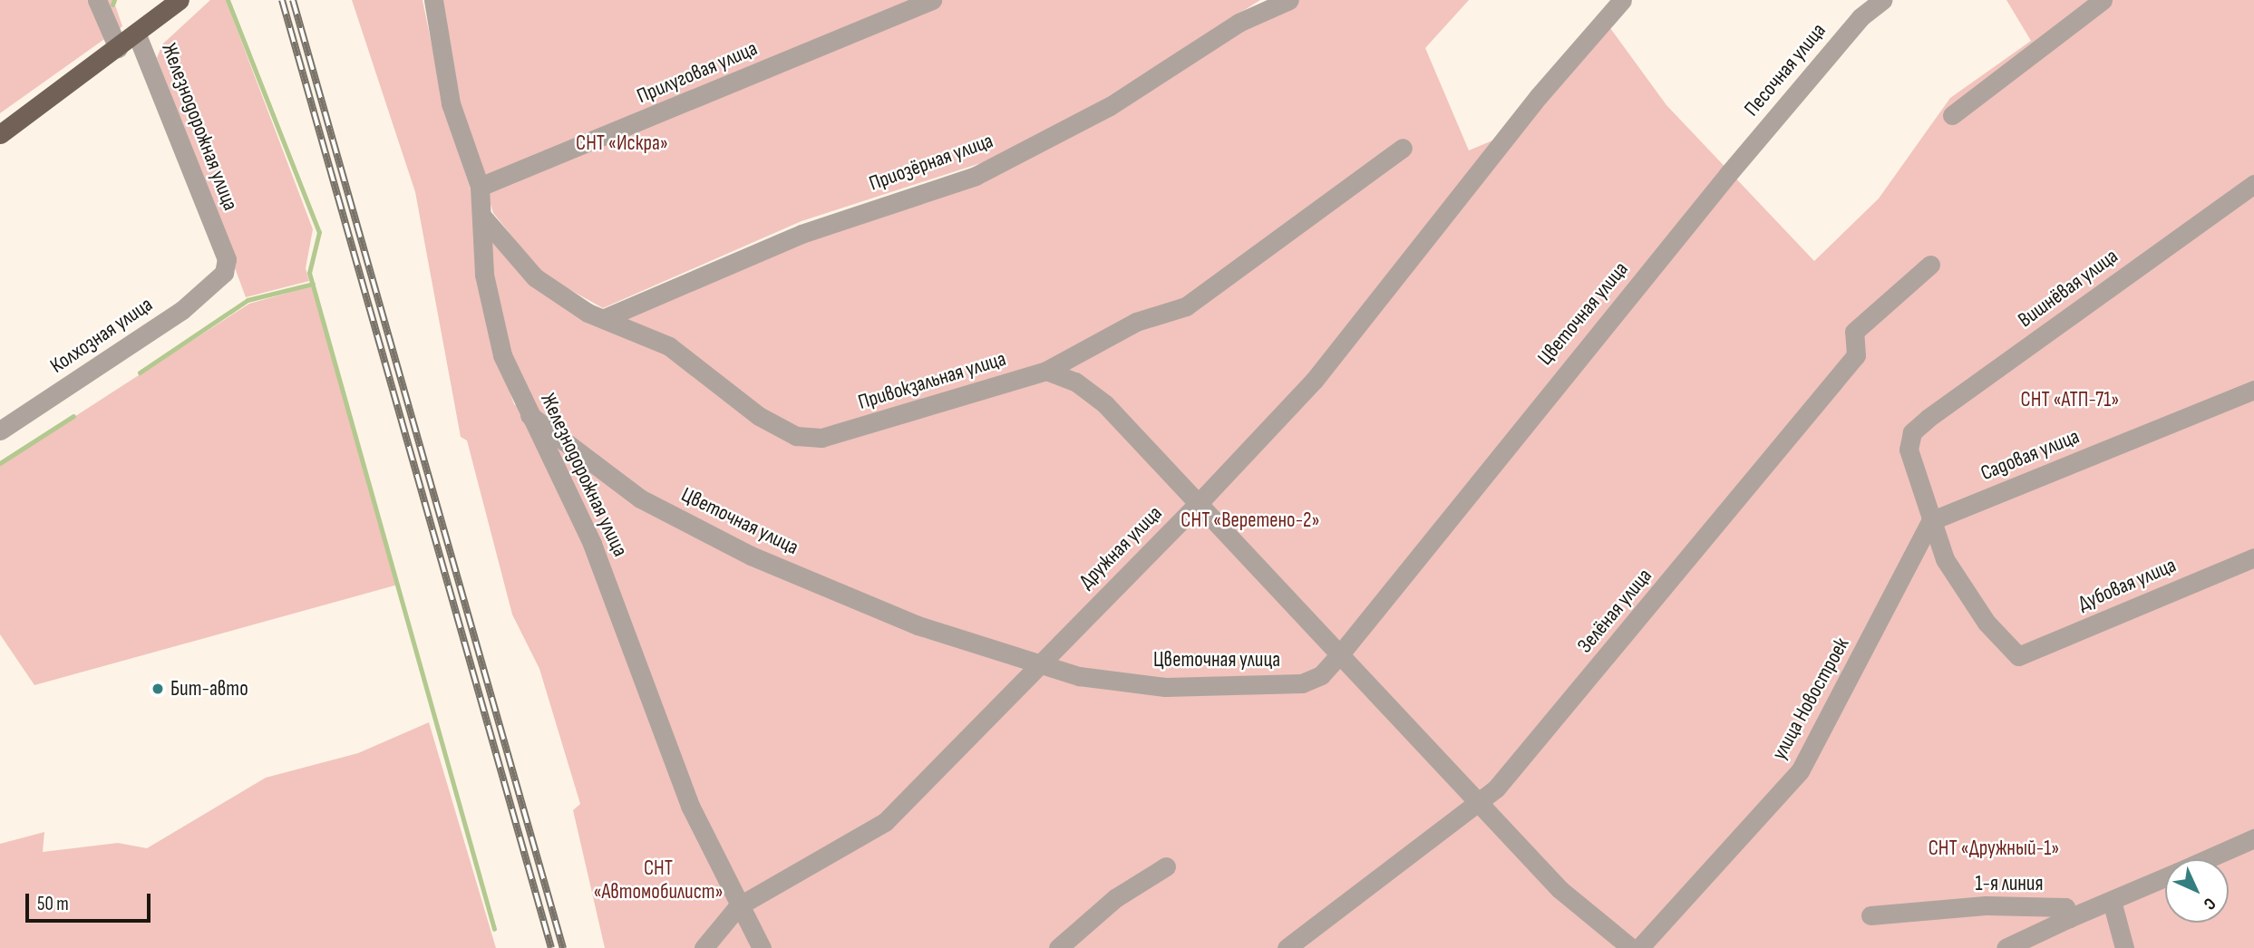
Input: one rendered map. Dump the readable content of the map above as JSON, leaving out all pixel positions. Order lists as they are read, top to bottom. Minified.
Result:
{"streets":{"street":["Песочная улица","Прилуговая улица","Железнодорожная улица","Приозёрная улица","Вишнёвая улица","Цветочная улица","Колхозная улица","Привокзальная улица","Садовая улица","Дружная улица","Дубовая улица","Зелёная улица","улица Новостроек","1-я линия"]},"crossings":[["Песочная улица","Цветочная улица"],["Прилуговая улица","Железнодорожная улица"],["Железнодорожная улица","Цветочная улица"],["Железнодорожная улица","Колхозная улица"],["Железнодорожная улица","Привокзальная улица"],["Железнодорожная улица","Дружная улица"],["Приозёрная улица","Привокзальная улица"],["Вишнёвая улица","Садовая улица"],["Вишнёвая улица","Дубовая улица"],["Вишнёвая улица","улица Новостроек"],["Цветочная улица","Дружная улица"],["Садовая улица","Дубовая улица"],["Садовая улица","улица Новостроек"],["Дубовая улица","улица Новостроек"]],"parks":["СНТ «Искра»","СНТ «АТП-71»","СНТ «Веретено-2»","СНТ «Дружный-1»","СНТ «Автомобилист»"],"places":["Бит-авто"],"scale_bar":"50 m","north":"bottom right"}
